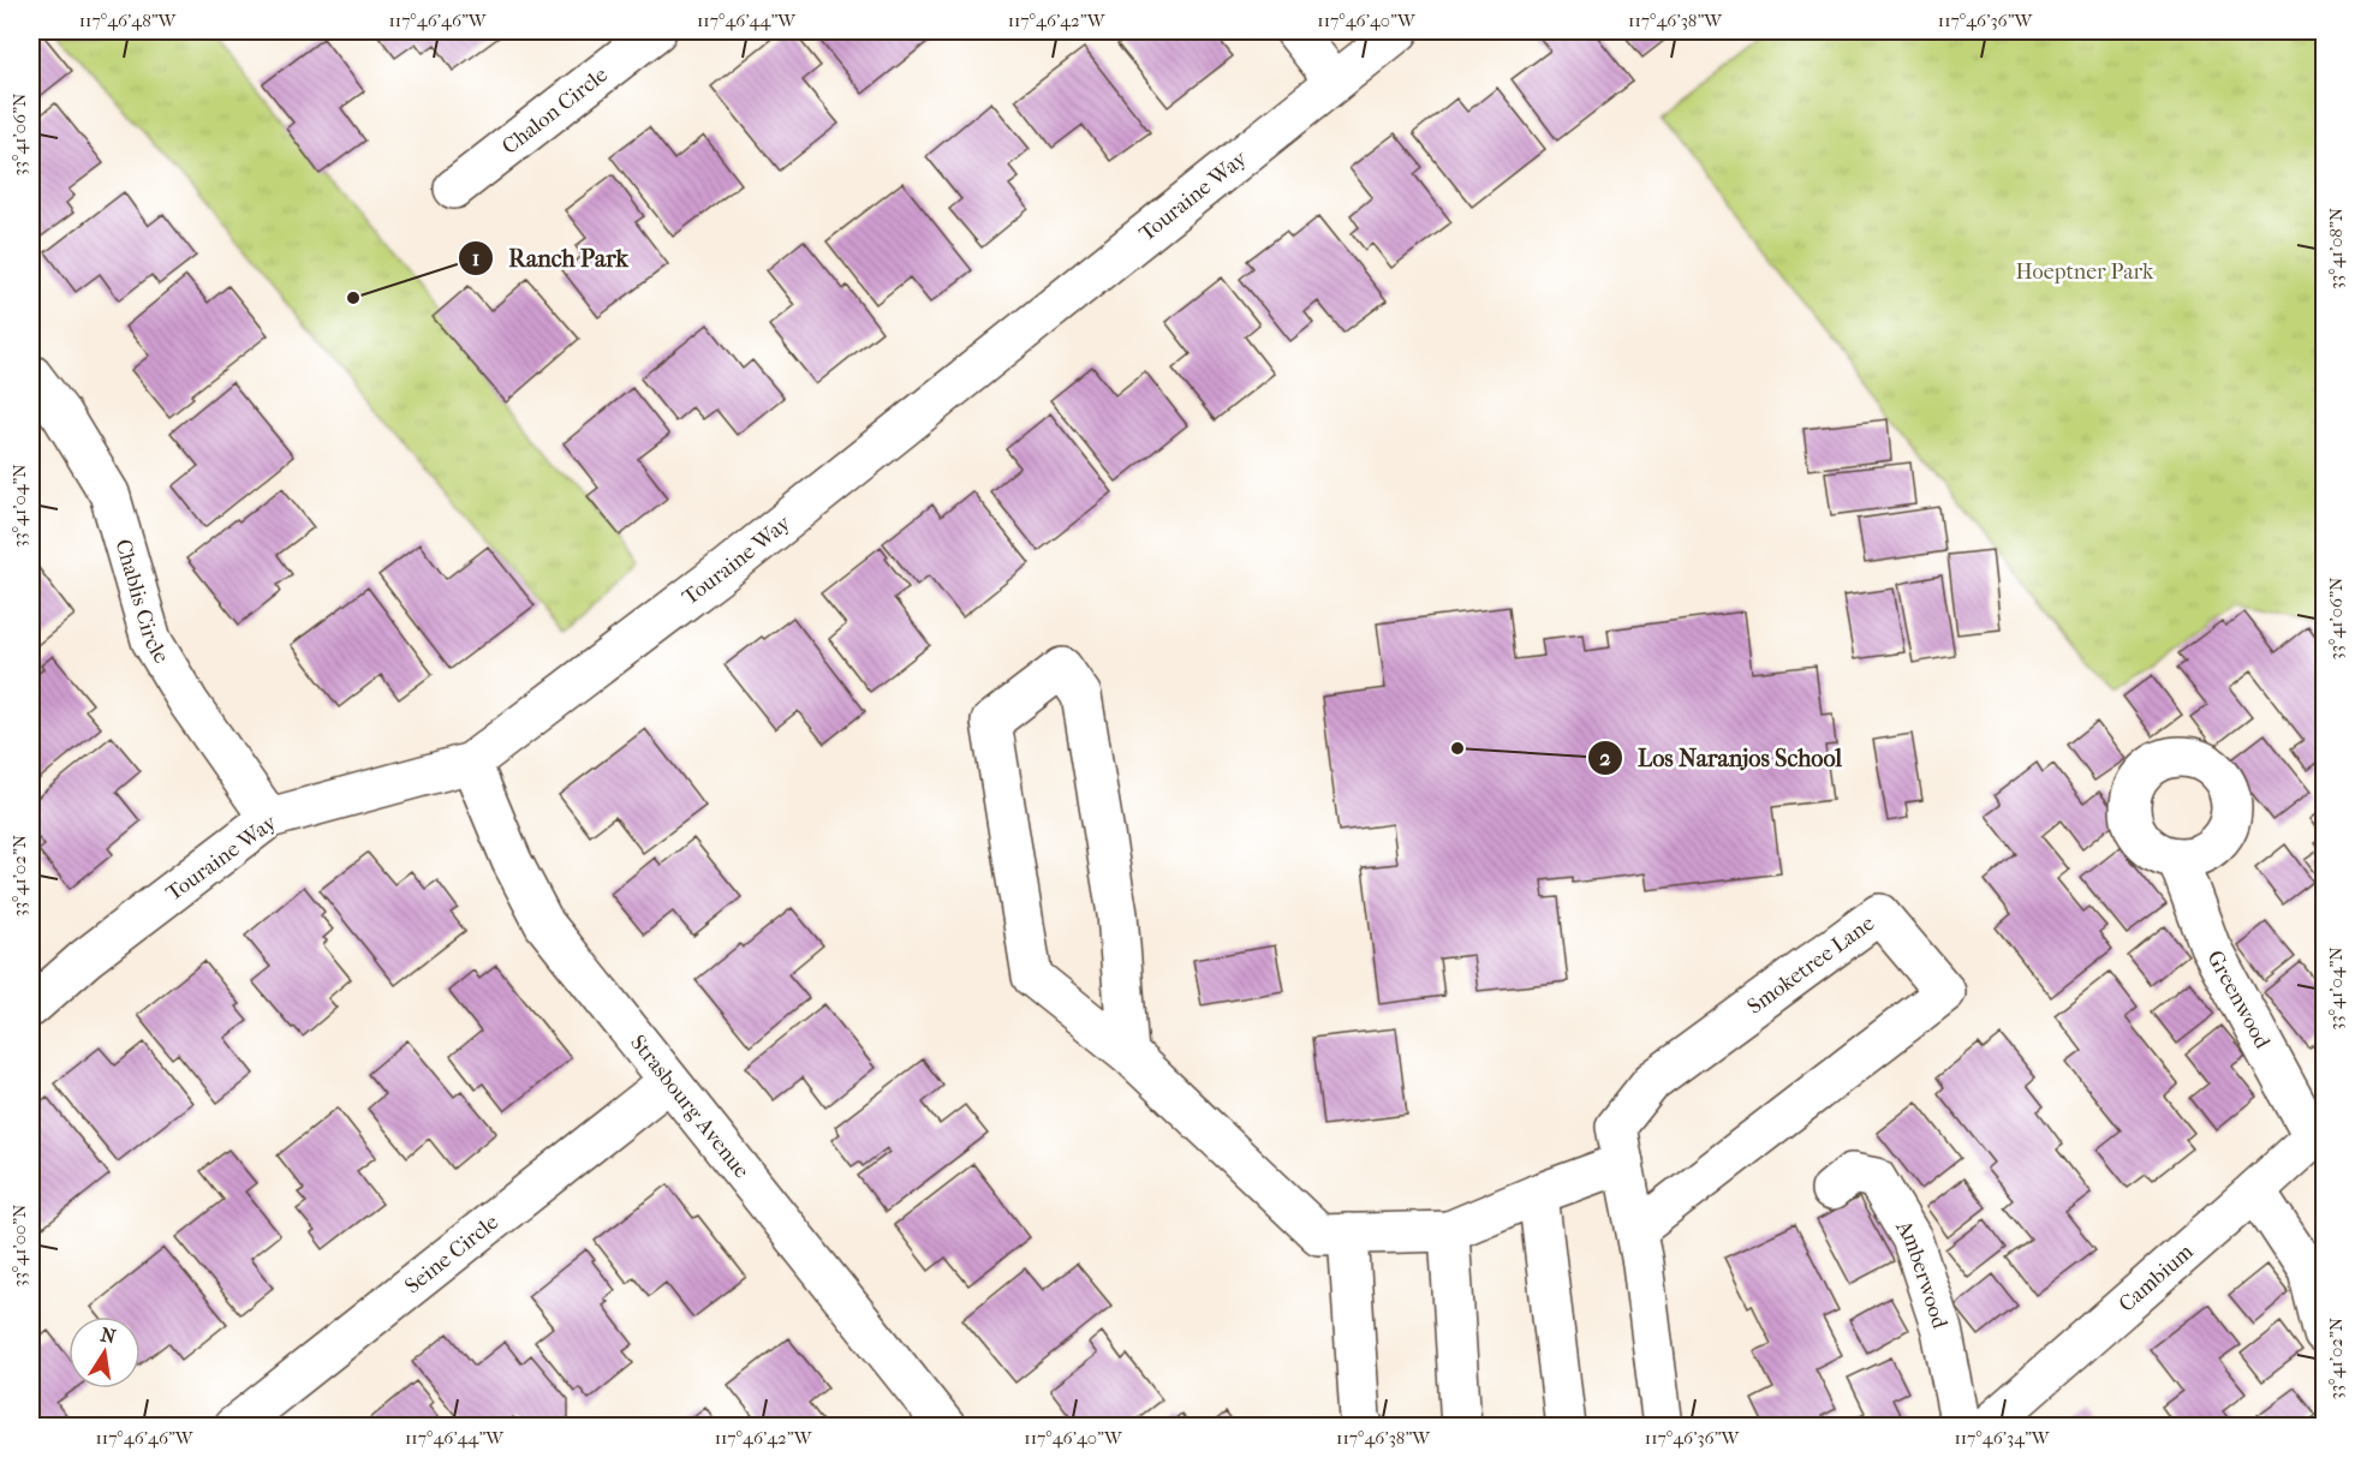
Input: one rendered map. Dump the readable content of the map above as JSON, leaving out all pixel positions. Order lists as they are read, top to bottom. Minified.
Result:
{"streets":{"street":["Chalon Circle","Touraine Way","Chablis Circle","Smoketree Lane","Greenwood","Strasbourg Avenue","Seine Circle","Amberwood","Cambium"]},"crossings":[["Touraine Way","Chablis Circle"],["Touraine Way","Strasbourg Avenue"],["Greenwood","Cambium"],["Strasbourg Avenue","Seine Circle"]],"parks":["Hoeptner Park"],"places":["Ranch Park","Los Naranjos School"],"north":"top","coordinates":["117°46'48\"W","117°46'46\"W","117°46'44\"W","117°46'42\"W","117°46'40\"W","117°46'38\"W","117°46'36\"W","33°41'06\"N","33°41'08\"N","33°41'04\"N","33°41'02\"N","33°41'00\"N","117°46'34\"W"]}
